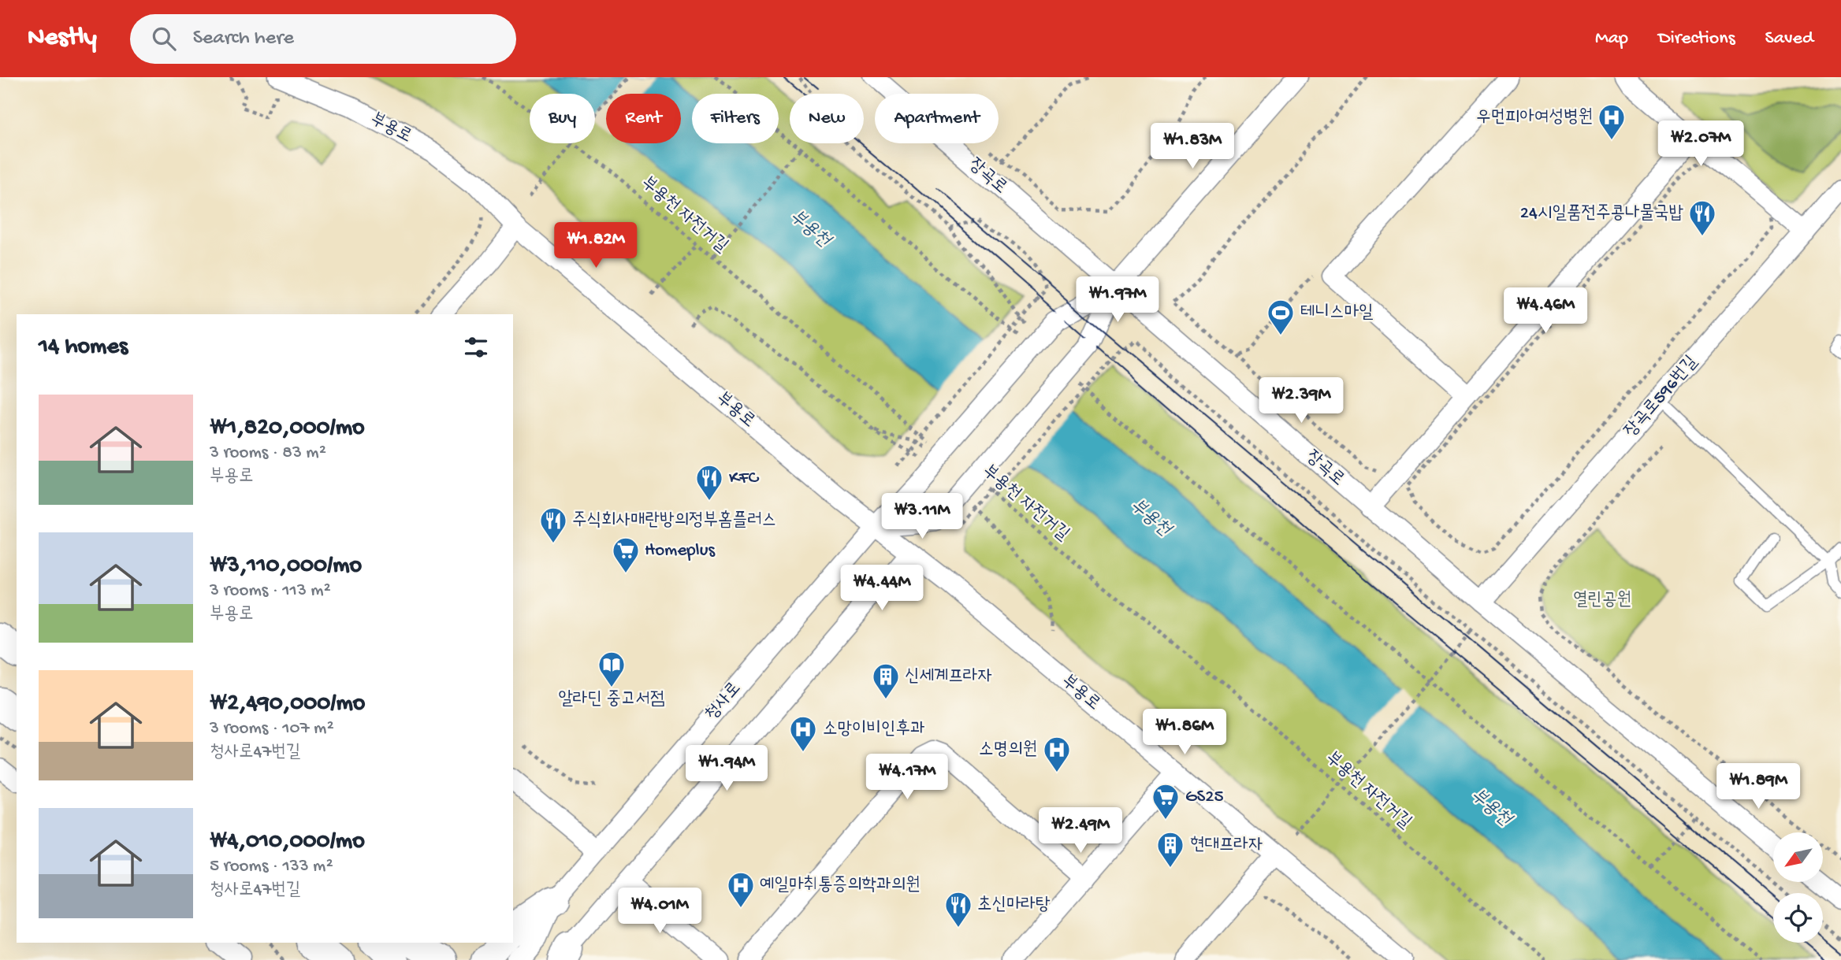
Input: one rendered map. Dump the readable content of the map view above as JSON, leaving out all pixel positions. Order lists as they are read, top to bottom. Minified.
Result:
{"streets":{"street":["부용로","장곡로","장곡로596번길","청사로"],"path":["부용천 자전거길"]},"crossings":[["부용로","청사로"],["장곡로","장곡로596번길"],["장곡로","청사로"]],"water":["부용천"],"parks":["열린공원"],"places":{"hospital":["우먼피아여성병원","소망이비인후과","소명의원","예일마취통증의학과의원"],"restaurant":["24시일품전주콩나물국밥","KFC","주식회사매란방의정부홈플러스","초신마라탕"],"sports":["테니스마일"],"supermarket":["Homeplus","GS25"],"library":["알라딘 중고서점"],"building":["신세계프라자","현대프라자"]},"north":"bottom left","page":{"header":"Nestly","search":"Search here","nav":["Map","Directions","Saved"],"chip":["Buy","Rent","Filters","New","Apartment"],"price":["₩2.07M","₩1.83M","₩1.82M","₩1.97M","₩4.46M","₩2.39M","₩3.11M","₩4.44M","₩1.86M","₩1.94M","₩4.17M","₩1.89M","₩2.49M","₩4.01M"],"heading":"14 homes","list":[{"name":"₩1,820,000/mo","note":"3 rooms · 83 m² · 부용로"},{"name":"₩3,110,000/mo","note":"3 rooms · 113 m² · 부용로"},{"name":"₩2,490,000/mo","note":"3 rooms · 107 m² · 청사로47번길"},{"name":"₩4,010,000/mo","note":"5 rooms · 133 m² · 청사로47번길"}]}}
